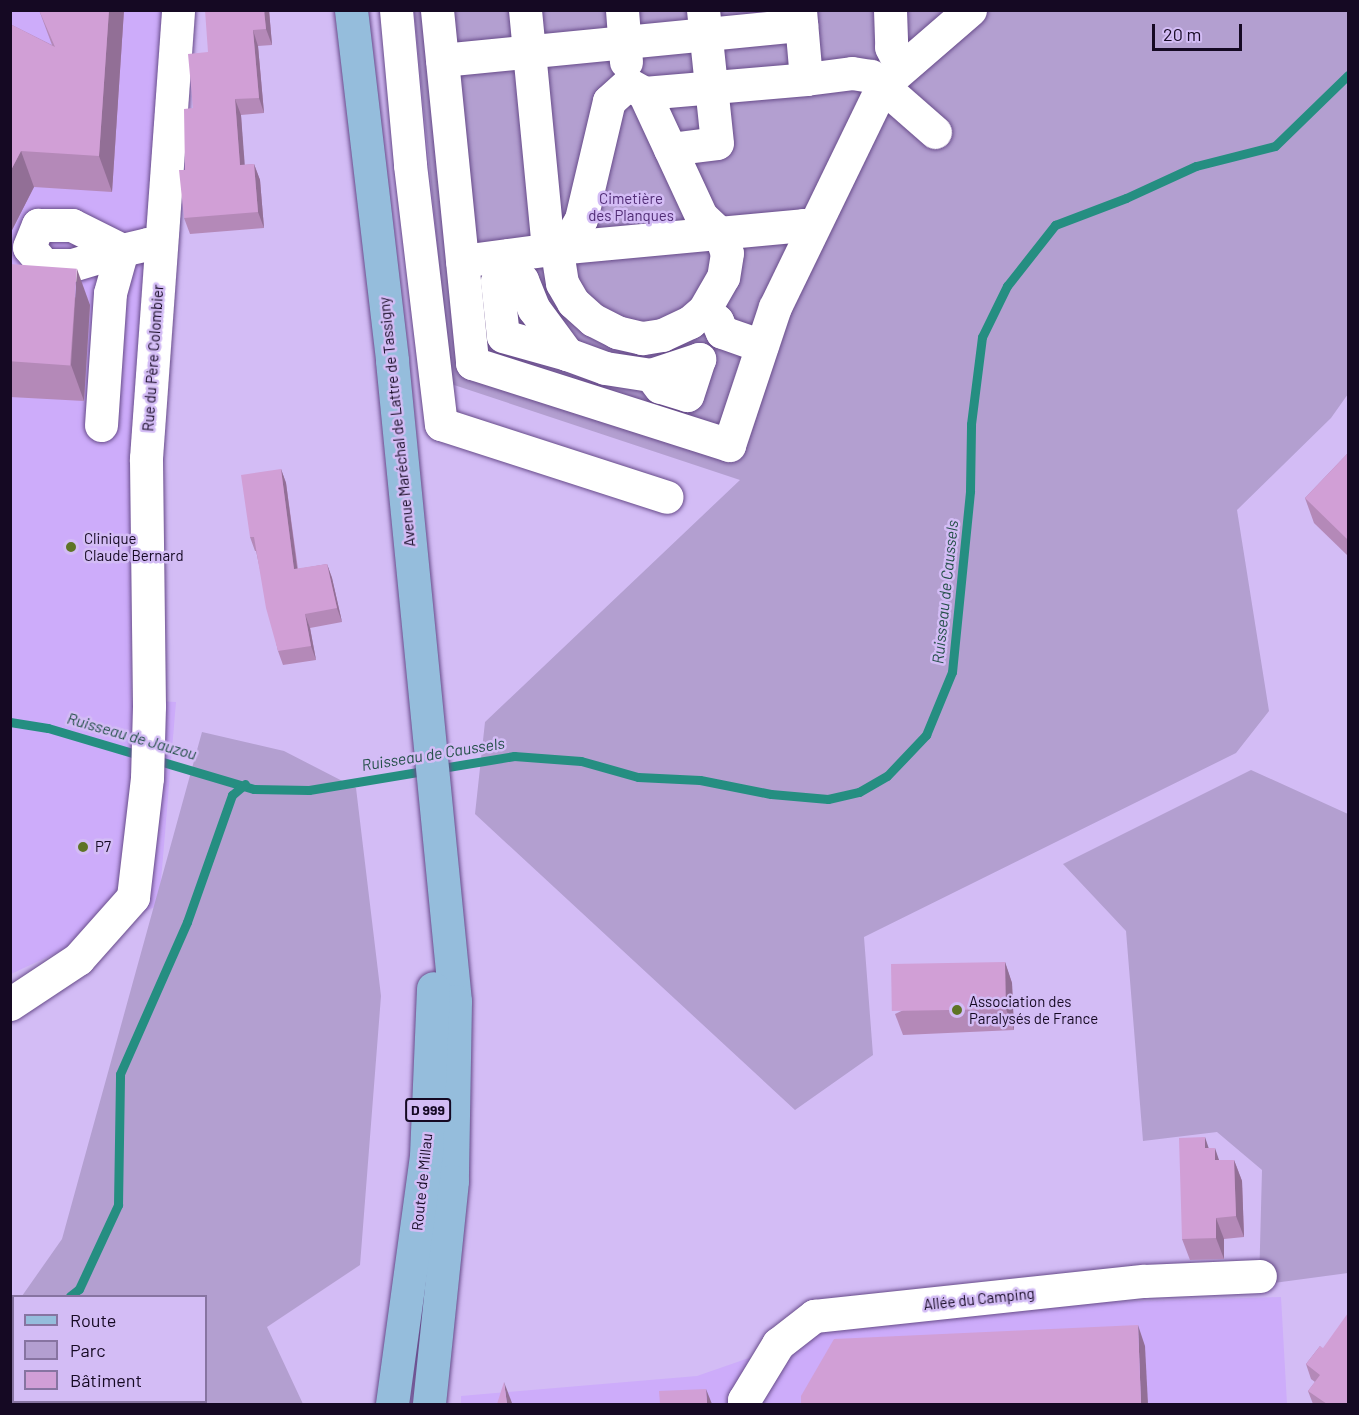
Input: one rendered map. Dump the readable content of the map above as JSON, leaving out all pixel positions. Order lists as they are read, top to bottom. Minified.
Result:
{"streets":{"main road":["Avenue Maréchal de Lattre de Tassigny","D 999","Route de Millau"],"street":["Rue du Père Colombier","Allée du Camping"]},"crossings":[["Avenue Maréchal de Lattre de Tassigny","Route de Millau"]],"water":["Ruisseau de Caussels","Ruisseau de Jauzou"],"parks":["Cimetière des Planques"],"places":["Clinique Claude Bernard","P7","Association des Paralysés de France"],"legend":["Route","Parc","Bâtiment"],"scale_bar":"20 m"}
